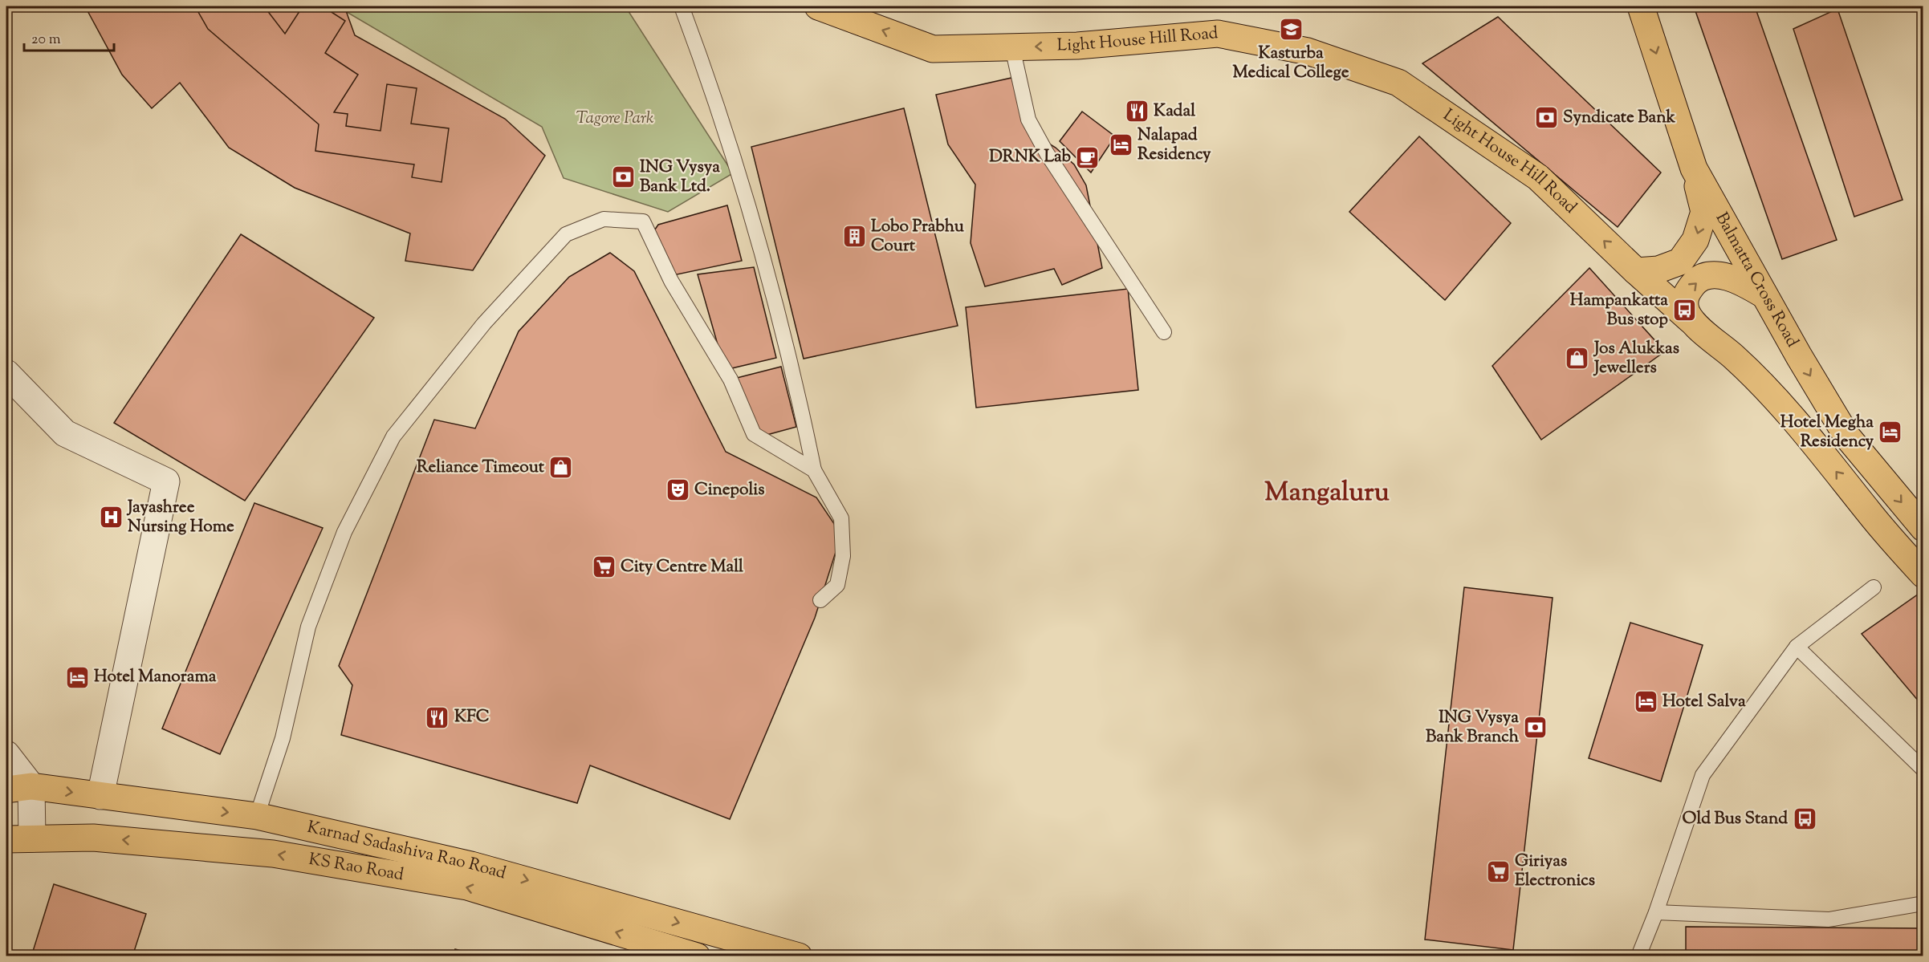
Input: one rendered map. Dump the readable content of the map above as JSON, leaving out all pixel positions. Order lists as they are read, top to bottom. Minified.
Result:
{"streets":{"main road":["Light House Hill Road","Balmatta Cross Road","Karnad Sadashiva Rao Road","KS Rao Road"]},"one_way":["Light House Hill Road","Balmatta Cross Road","Karnad Sadashiva Rao Road","KS Rao Road"],"districts":["Mangaluru"],"parks":["Tagore Park"],"places":{"school or university":["Kasturba Medical College"],"restaurant":["Kadal","KFC"],"bank":["Syndicate Bank","ING Vysya Bank Ltd.","ING Vysya Bank Branch"],"hotel":["Nalapad Residency","Hotel Megha Residency","Hotel Manorama","Hotel Salva"],"cafe":["DRNK Lab"],"building":["Lobo Prabhu Court"],"bus stop":["Hampankatta Bus stop","Old Bus Stand"],"shop":["Jos Alukkas Jewellers","Reliance Timeout"],"theatre":["Cinepolis"],"hospital":["Jayashree Nursing Home"],"supermarket":["City Centre Mall","Giriyas Electronics"]},"scale_bar":"20 m"}
